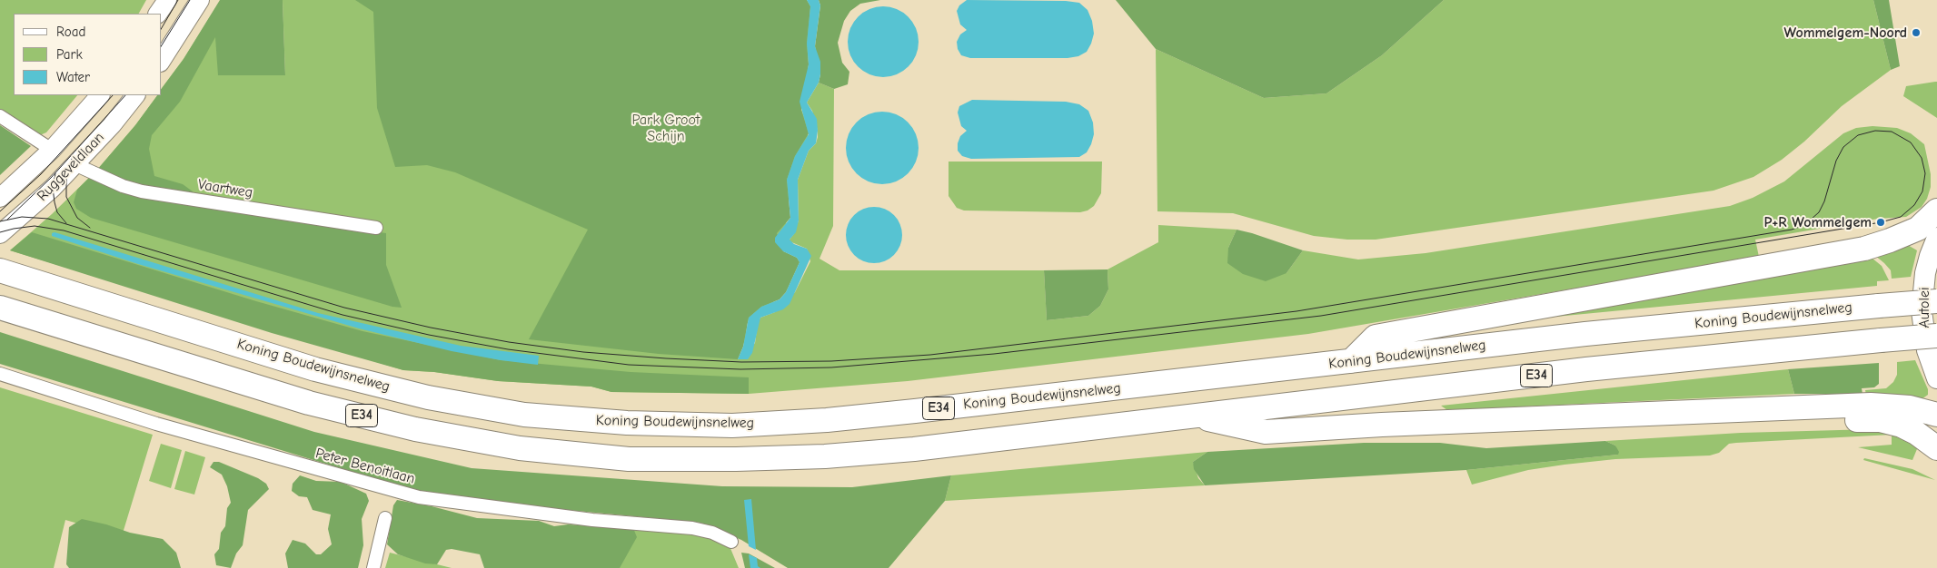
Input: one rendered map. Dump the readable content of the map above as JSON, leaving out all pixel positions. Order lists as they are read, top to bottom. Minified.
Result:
{"streets":{"highway":["Koning Boudewijnsnelweg","E34"],"main road":["Autolei"],"street":["Ruggeveldlaan","Vaartweg","Peter Benoitlaan"]},"crossings":[["Ruggeveldlaan","Vaartweg"]],"parks":["Park Groot Schijn"],"places":["Wommelgem-Noord","P+R Wommelgem"],"legend":["Road","Park","Water"]}
